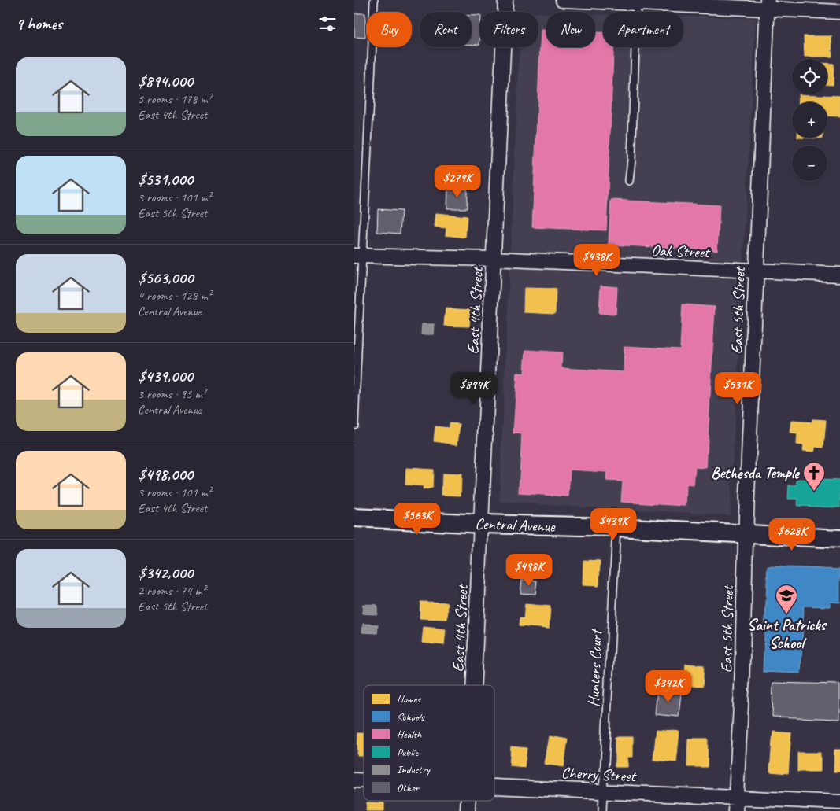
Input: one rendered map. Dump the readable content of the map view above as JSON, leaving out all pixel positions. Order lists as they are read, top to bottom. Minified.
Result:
{"streets":{"street":["Oak Street","East 4th Street","East 5th Street","Central Avenue","Cherry Street"],"lane":["Hunters Court"]},"crossings":[["Oak Street","East 4th Street"],["Oak Street","East 5th Street"],["East 4th Street","Central Avenue"],["East 5th Street","Central Avenue"],["East 5th Street","Cherry Street"],["Central Avenue","Hunters Court"],["Hunters Court","Cherry Street"]],"places":{"church":["Bethesda Temple"],"school or university":["Saint Patricks School"]},"legend":["Homes","Schools","Health","Public","Industry","Other"],"page":{"heading":"9 homes","chip":["Buy","Rent","Filters","New","Apartment"],"list":[{"name":"$894,000","note":"5 rooms · 178 m² · East 4th Street"},{"name":"$531,000","note":"3 rooms · 101 m² · East 5th Street"},{"name":"$563,000","note":"4 rooms · 128 m² · Central Avenue"},{"name":"$439,000","note":"3 rooms · 95 m² · Central Avenue"},{"name":"$498,000","note":"3 rooms · 101 m² · East 4th Street"},{"name":"$342,000","note":"2 rooms · 74 m² · East 5th Street"}],"map_buttons":["+","−"],"price":["$279K","$438K","$894K","$531K","$563K","$439K","$628K","$498K","$342K"]}}
